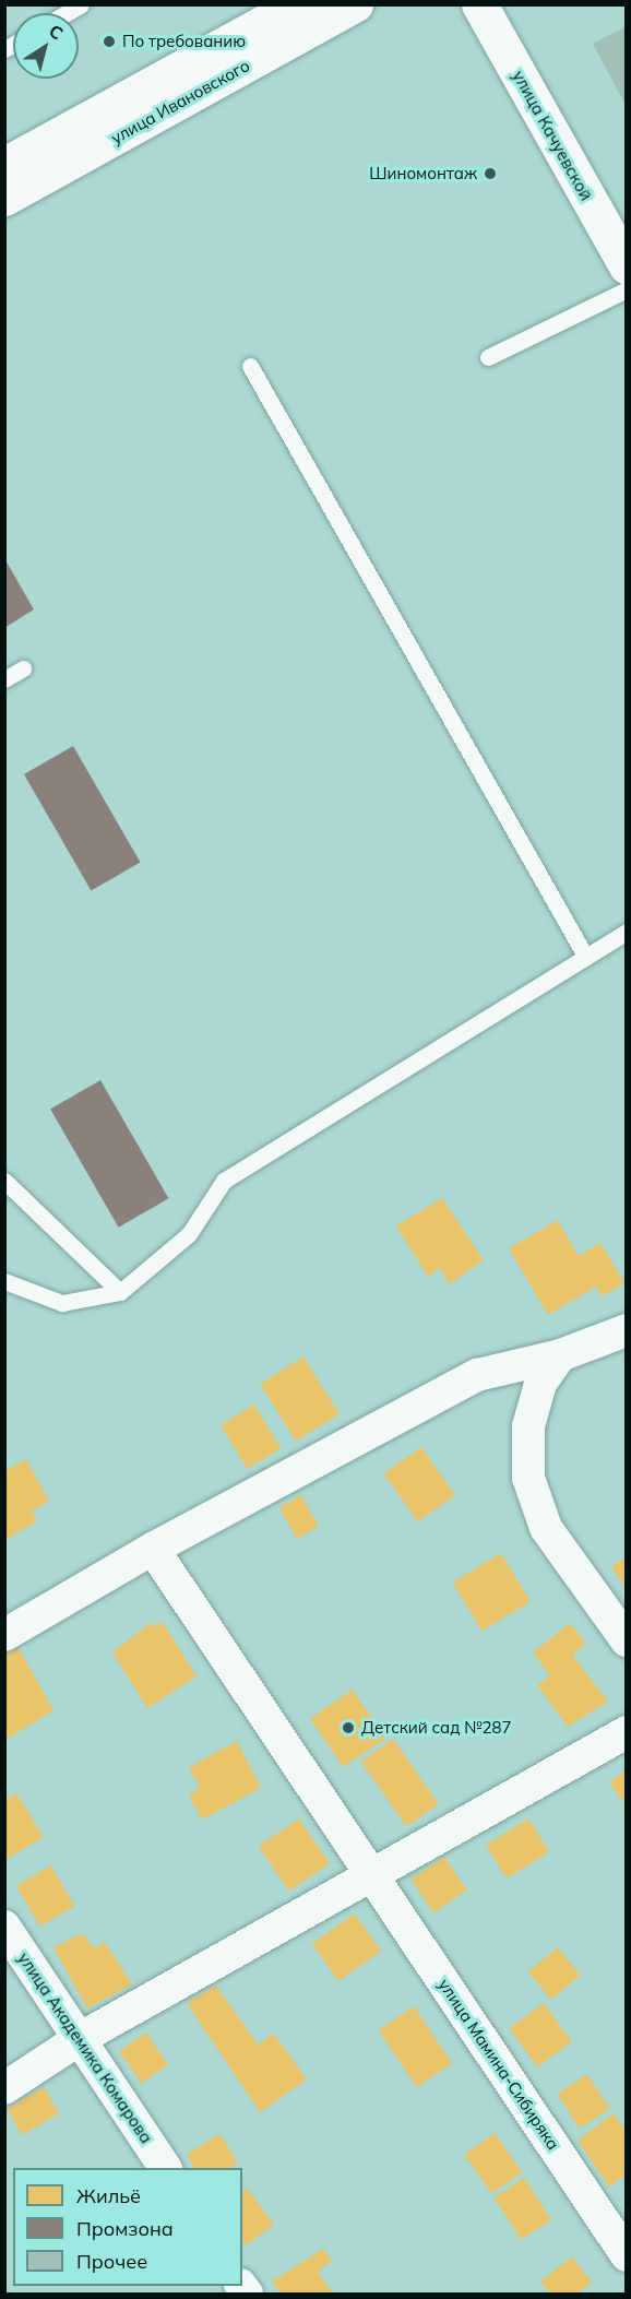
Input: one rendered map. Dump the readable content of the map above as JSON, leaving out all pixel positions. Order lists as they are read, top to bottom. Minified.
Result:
{"streets":{"street":["улица Ивановского","улица Качуевской","улица Академика Комарова","улица Мамина-Сибиряка"]},"places":["По требованию","Шиномонтаж","Детский сад №287"],"legend":["Жильё","Промзона","Прочее"],"north":"top right"}
